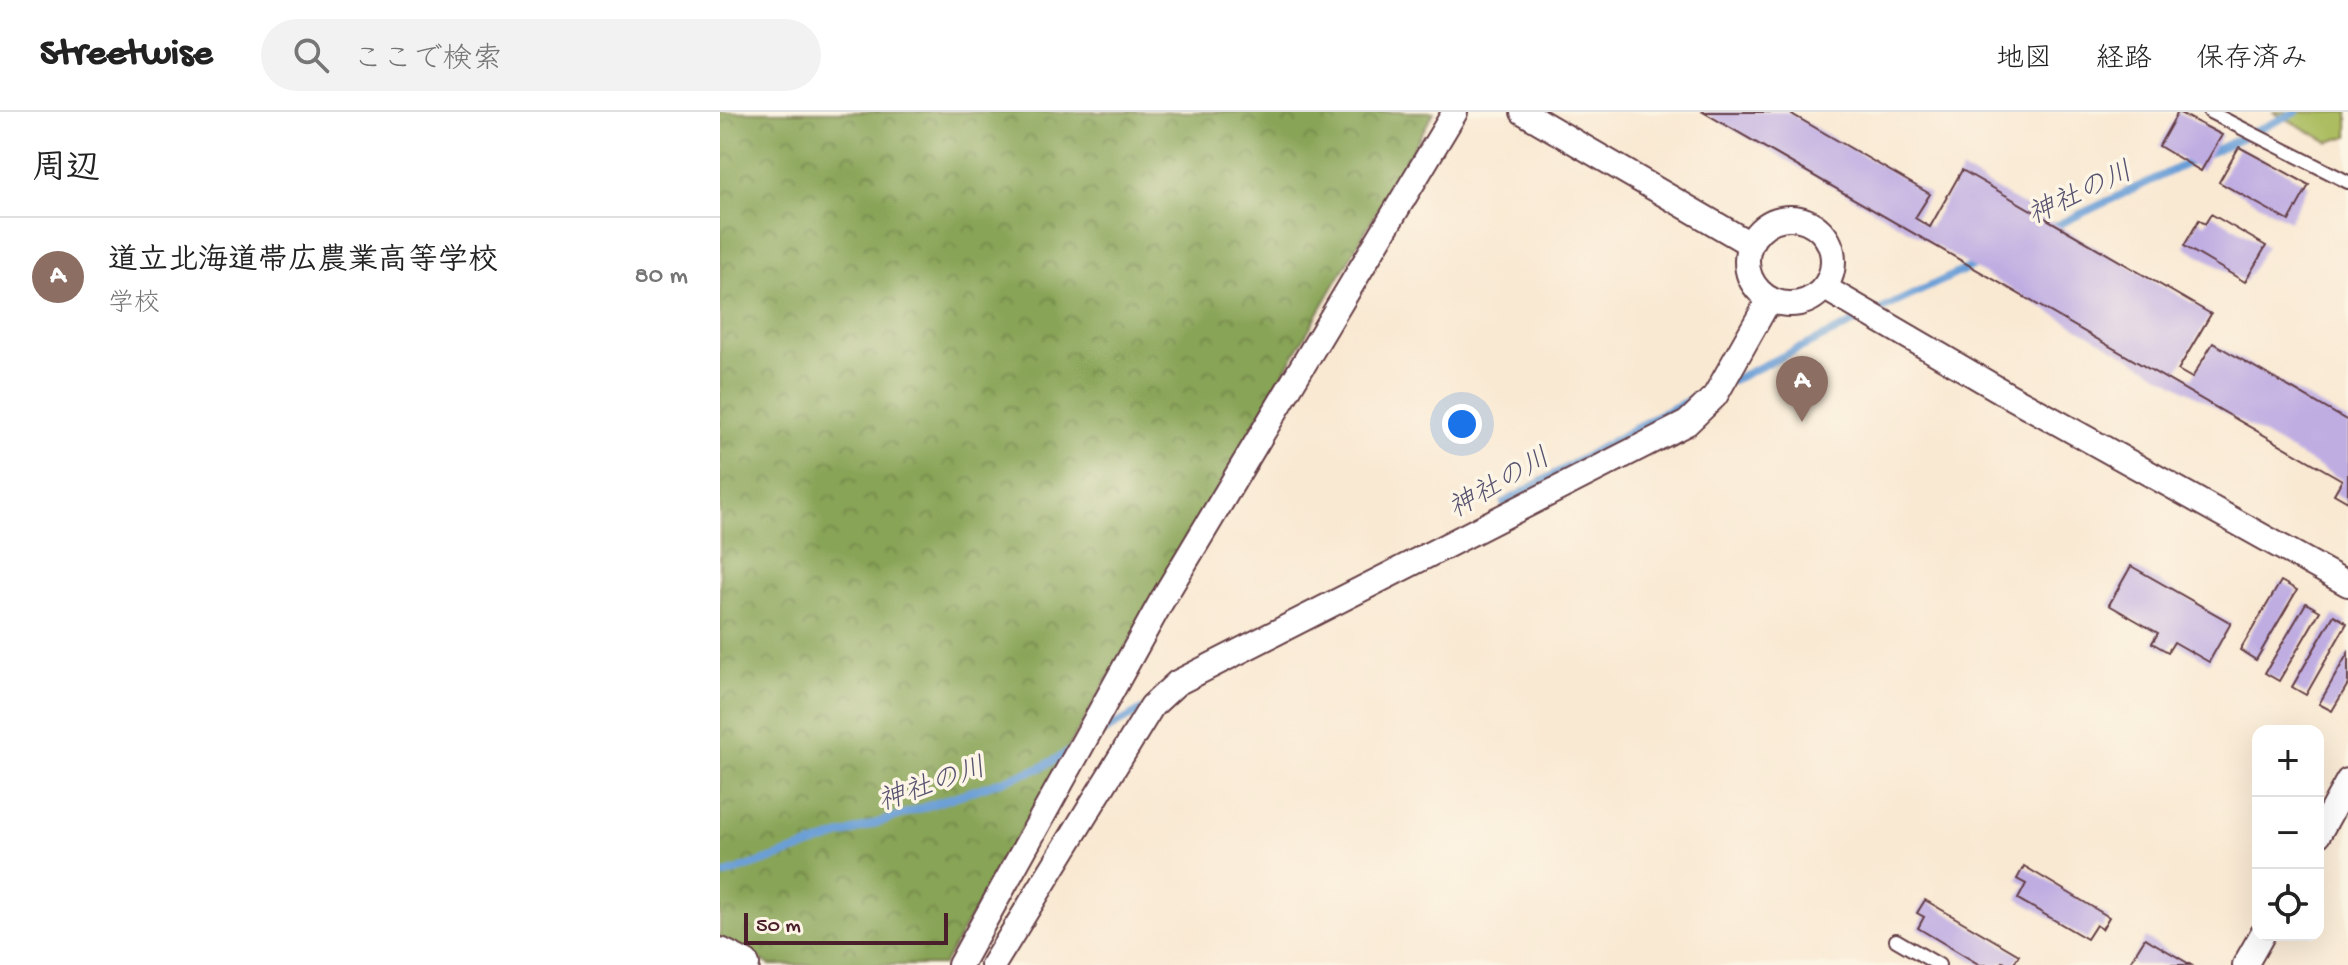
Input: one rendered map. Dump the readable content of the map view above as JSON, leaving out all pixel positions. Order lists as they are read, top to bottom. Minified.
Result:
{"water":["神社の川"],"scale_bar":"50 m","page":{"header":"Streetwise","search":"ここで検索","nav":["地図","経路","保存済み"],"heading":"周辺","list":[{"mark":"A","name":"道立北海道帯広農業高等学校","note":"学校","value":"80 m"}],"pins":"A","map_buttons":["+","−"],"scale":"50 m"}}
